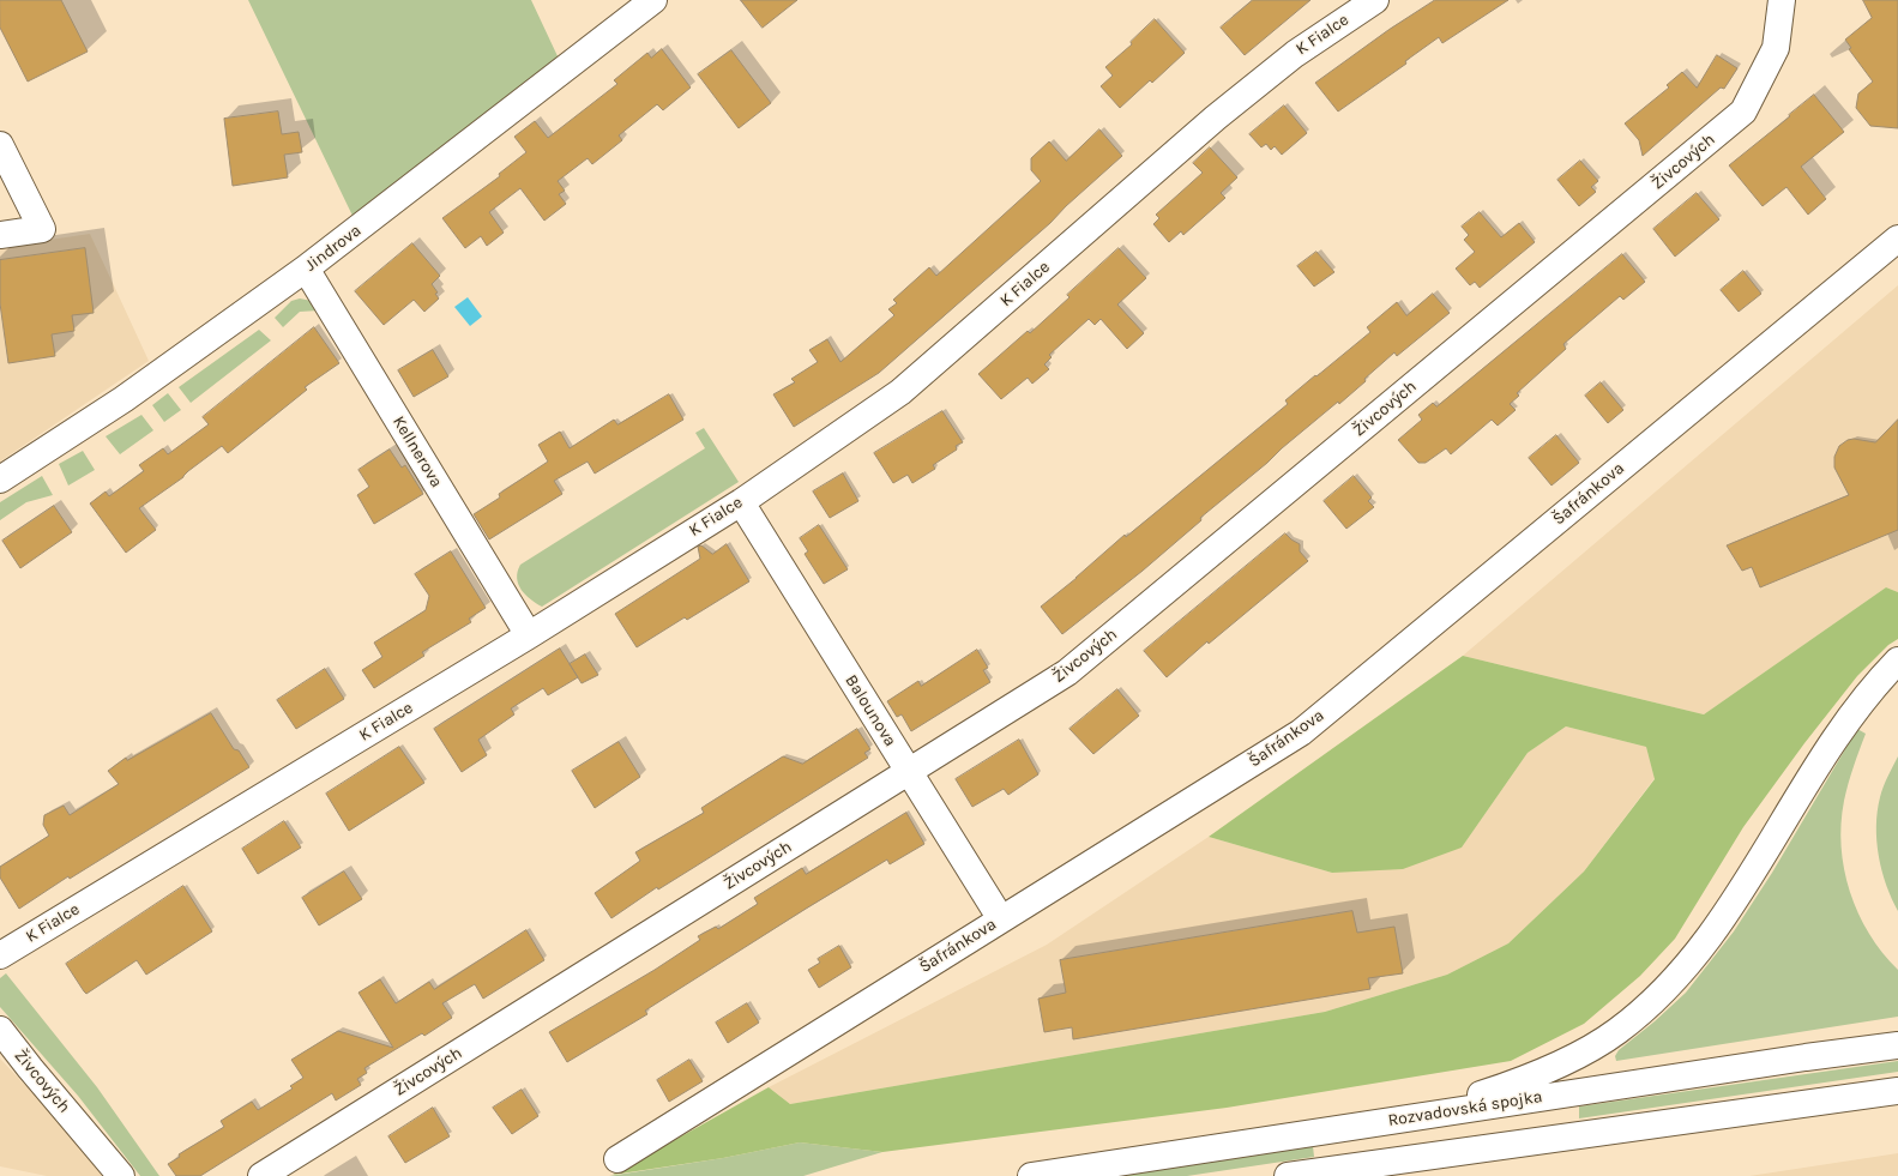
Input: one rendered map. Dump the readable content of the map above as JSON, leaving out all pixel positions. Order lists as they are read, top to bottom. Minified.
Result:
{"streets":{"main road":["K Fialce","Živcových","Jindrova","Kellnerova","Šafránkova","Balounova","Rozvadovská spojka"]},"crossings":[["K Fialce","Kellnerova"],["K Fialce","Balounova"],["Živcových","Balounova"],["Jindrova","Kellnerova"],["Šafránkova","Balounova"]]}
